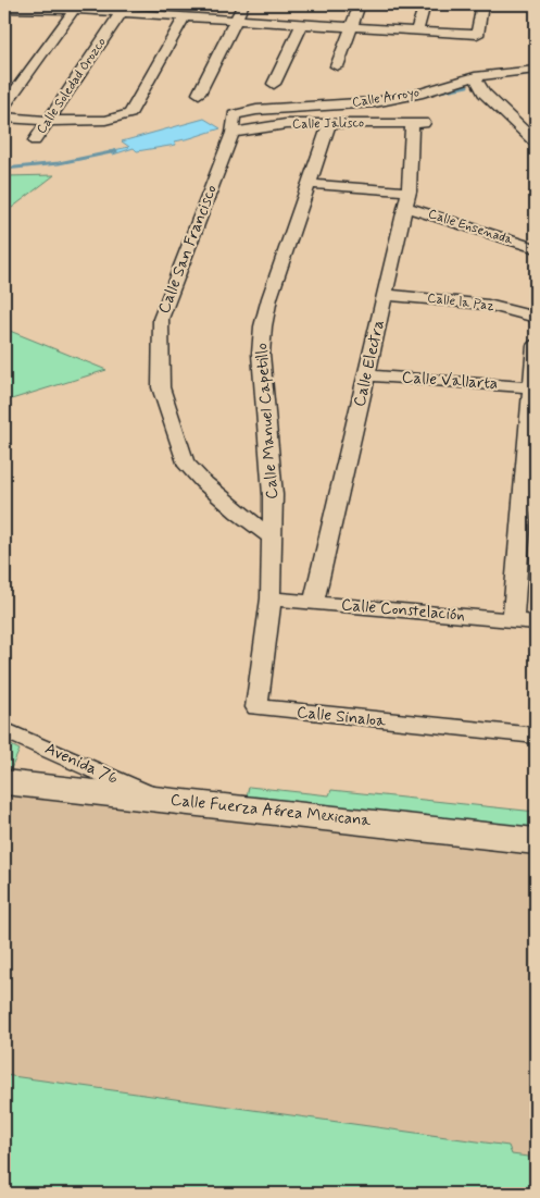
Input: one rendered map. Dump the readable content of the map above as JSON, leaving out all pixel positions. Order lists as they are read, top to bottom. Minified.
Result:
{"streets":{"main road":["Calle Fuerza Aérea Mexicana"],"street":["Calle Soledad Orozco","Calle Arroyo","Calle Jalisco","Calle Ensenada","Calle San Francisco","Calle la Paz","Calle Electra","Calle Vallarta","Calle Manuel Capetillo","Calle Constelación","Calle Sinaloa","Avenida 76"]},"crossings":[["Calle Arroyo","Calle Jalisco"],["Calle Arroyo","Calle San Francisco"],["Calle Jalisco","Calle San Francisco"],["Calle Jalisco","Calle Electra"],["Calle Jalisco","Calle Manuel Capetillo"],["Calle Ensenada","Calle Electra"],["Calle Ensenada","Calle Manuel Capetillo"],["Calle San Francisco","Calle Manuel Capetillo"],["Calle la Paz","Calle Electra"],["Calle Electra","Calle Vallarta"],["Calle Electra","Calle Constelación"],["Calle Manuel Capetillo","Calle Constelación"],["Calle Manuel Capetillo","Calle Sinaloa"],["Calle Constelación","Calle Sinaloa"],["Avenida 76","Calle Fuerza Aérea Mexicana"]]}
